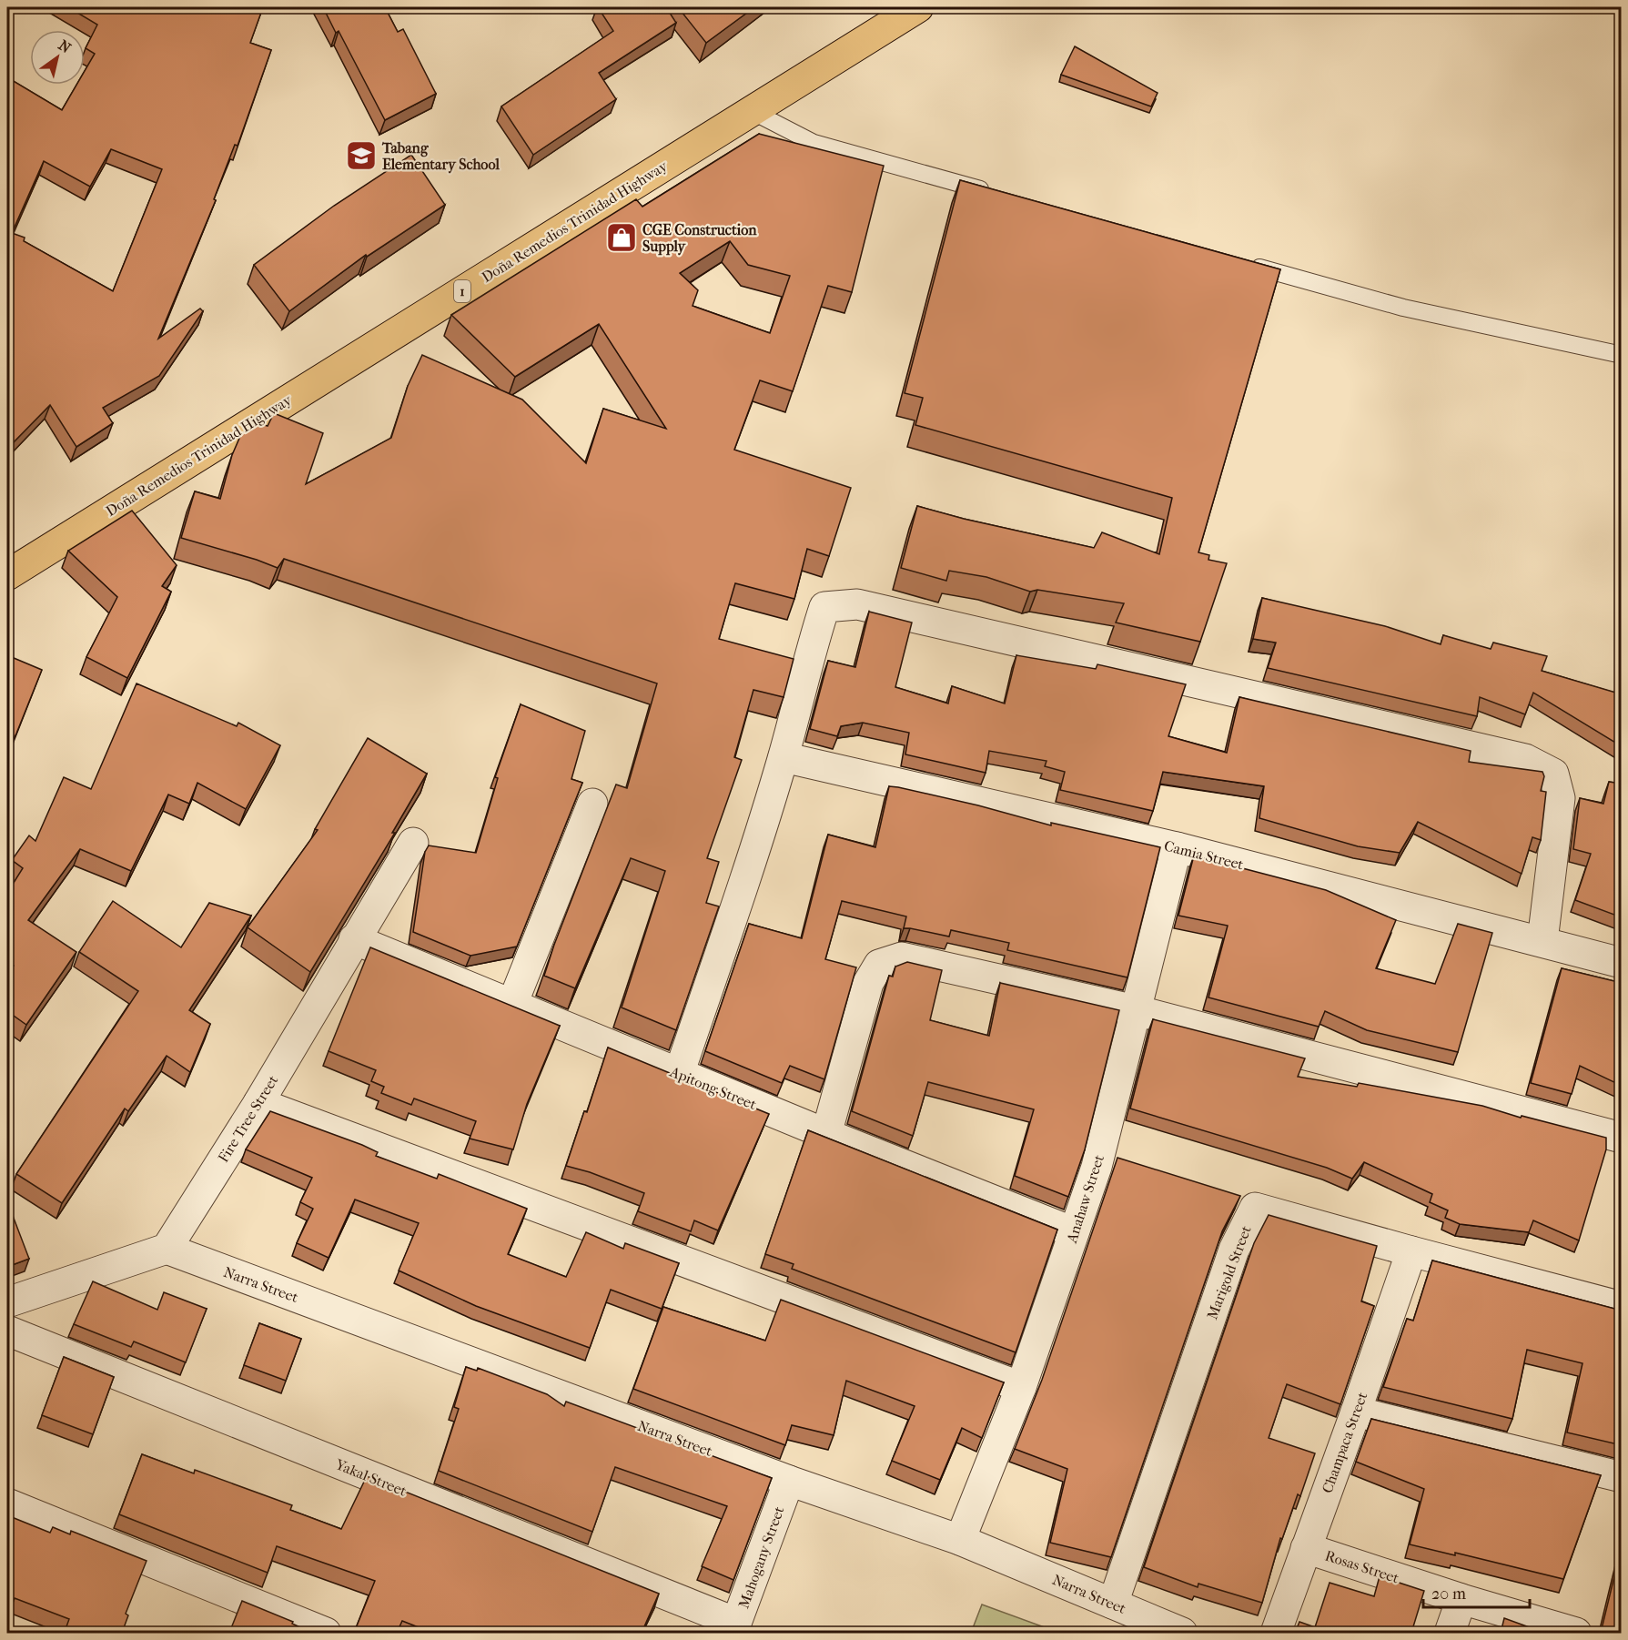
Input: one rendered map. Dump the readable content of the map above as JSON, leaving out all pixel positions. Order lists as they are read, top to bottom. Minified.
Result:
{"streets":{"highway":["Doña Remedios Trinidad Highway","1"],"street":["Camia Street","Apitong Street","Fire Tree Street","Anahaw Street","Marigold Street","Narra Street","Champaca Street","Yakal Street","Mahogany Street","Rosas Street"]},"crossings":[["Camia Street","Anahaw Street"],["Apitong Street","Fire Tree Street"],["Apitong Street","Anahaw Street"],["Fire Tree Street","Narra Street"],["Anahaw Street","Narra Street"],["Marigold Street","Narra Street"],["Marigold Street","Champaca Street"],["Narra Street","Mahogany Street"],["Champaca Street","Rosas Street"],["Yakal Street","Mahogany Street"]],"places":{"school or university":["Tabang Elementary School"],"shop":["CGE Construction Supply"]},"scale_bar":"20 m","north":"top right"}
